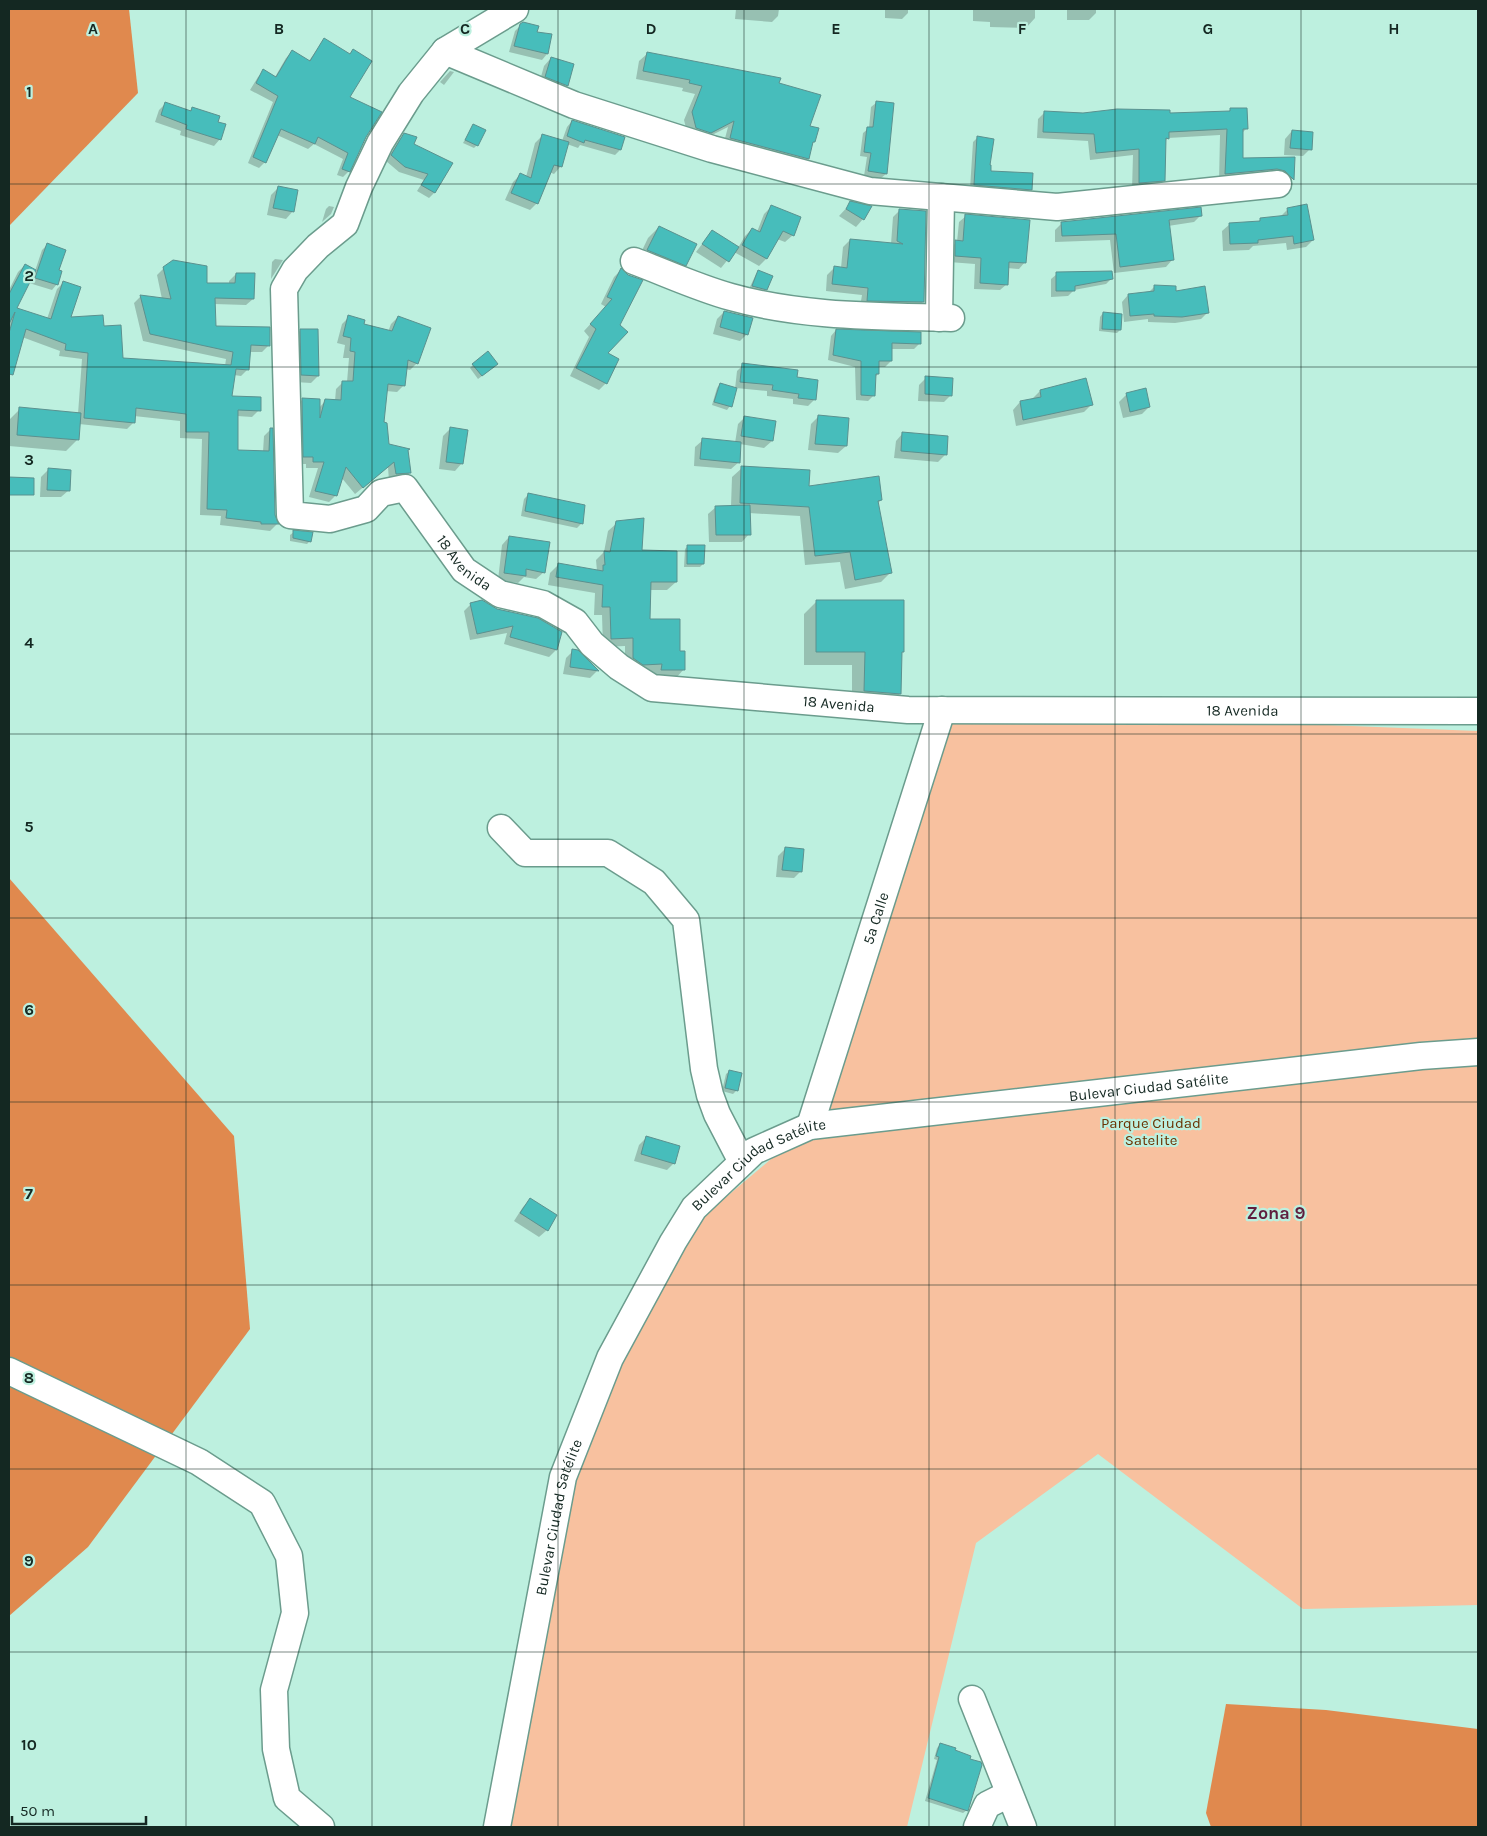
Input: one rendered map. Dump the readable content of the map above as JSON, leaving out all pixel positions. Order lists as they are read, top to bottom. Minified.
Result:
{"streets":{"street":["18 Avenida","5a Calle","Bulevar Ciudad Satélite"]},"crossings":[["18 Avenida","5a Calle"],["5a Calle","Bulevar Ciudad Satélite"]],"districts":["Zona 9"],"parks":["Parque Ciudad Satelite"],"scale_bar":"50 m","grid":{"columns":["A","B","C","D","E","F","G","H"],"rows":["1","2","3","4","5","6","7","8","9","10"]}}
